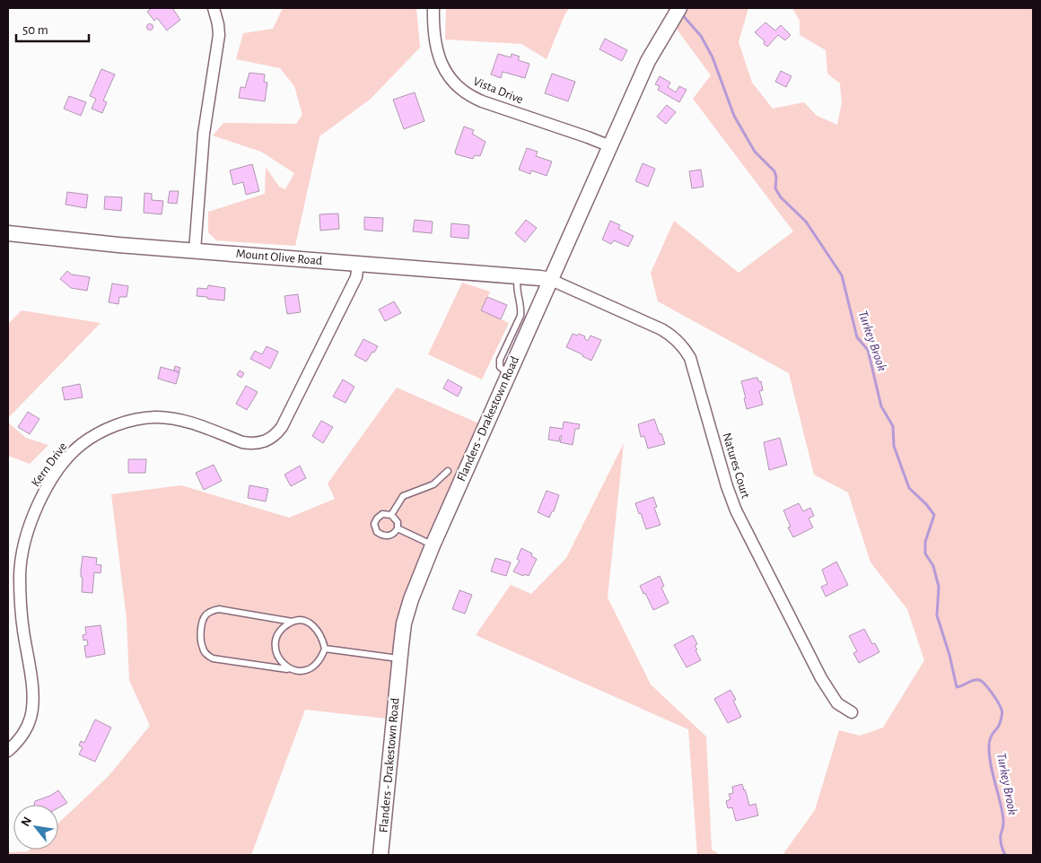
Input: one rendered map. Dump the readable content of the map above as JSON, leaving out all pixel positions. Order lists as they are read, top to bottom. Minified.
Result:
{"streets":{"street":["Vista Drive","Mount Olive Road","Flanders - Drakestown Road","Kern Drive","Natures Court"]},"crossings":[["Vista Drive","Flanders - Drakestown Road"],["Mount Olive Road","Flanders - Drakestown Road"],["Mount Olive Road","Kern Drive"],["Mount Olive Road","Natures Court"],["Flanders - Drakestown Road","Natures Court"]],"water":["Turkey Brook"],"scale_bar":"50 m","north":"top left"}
